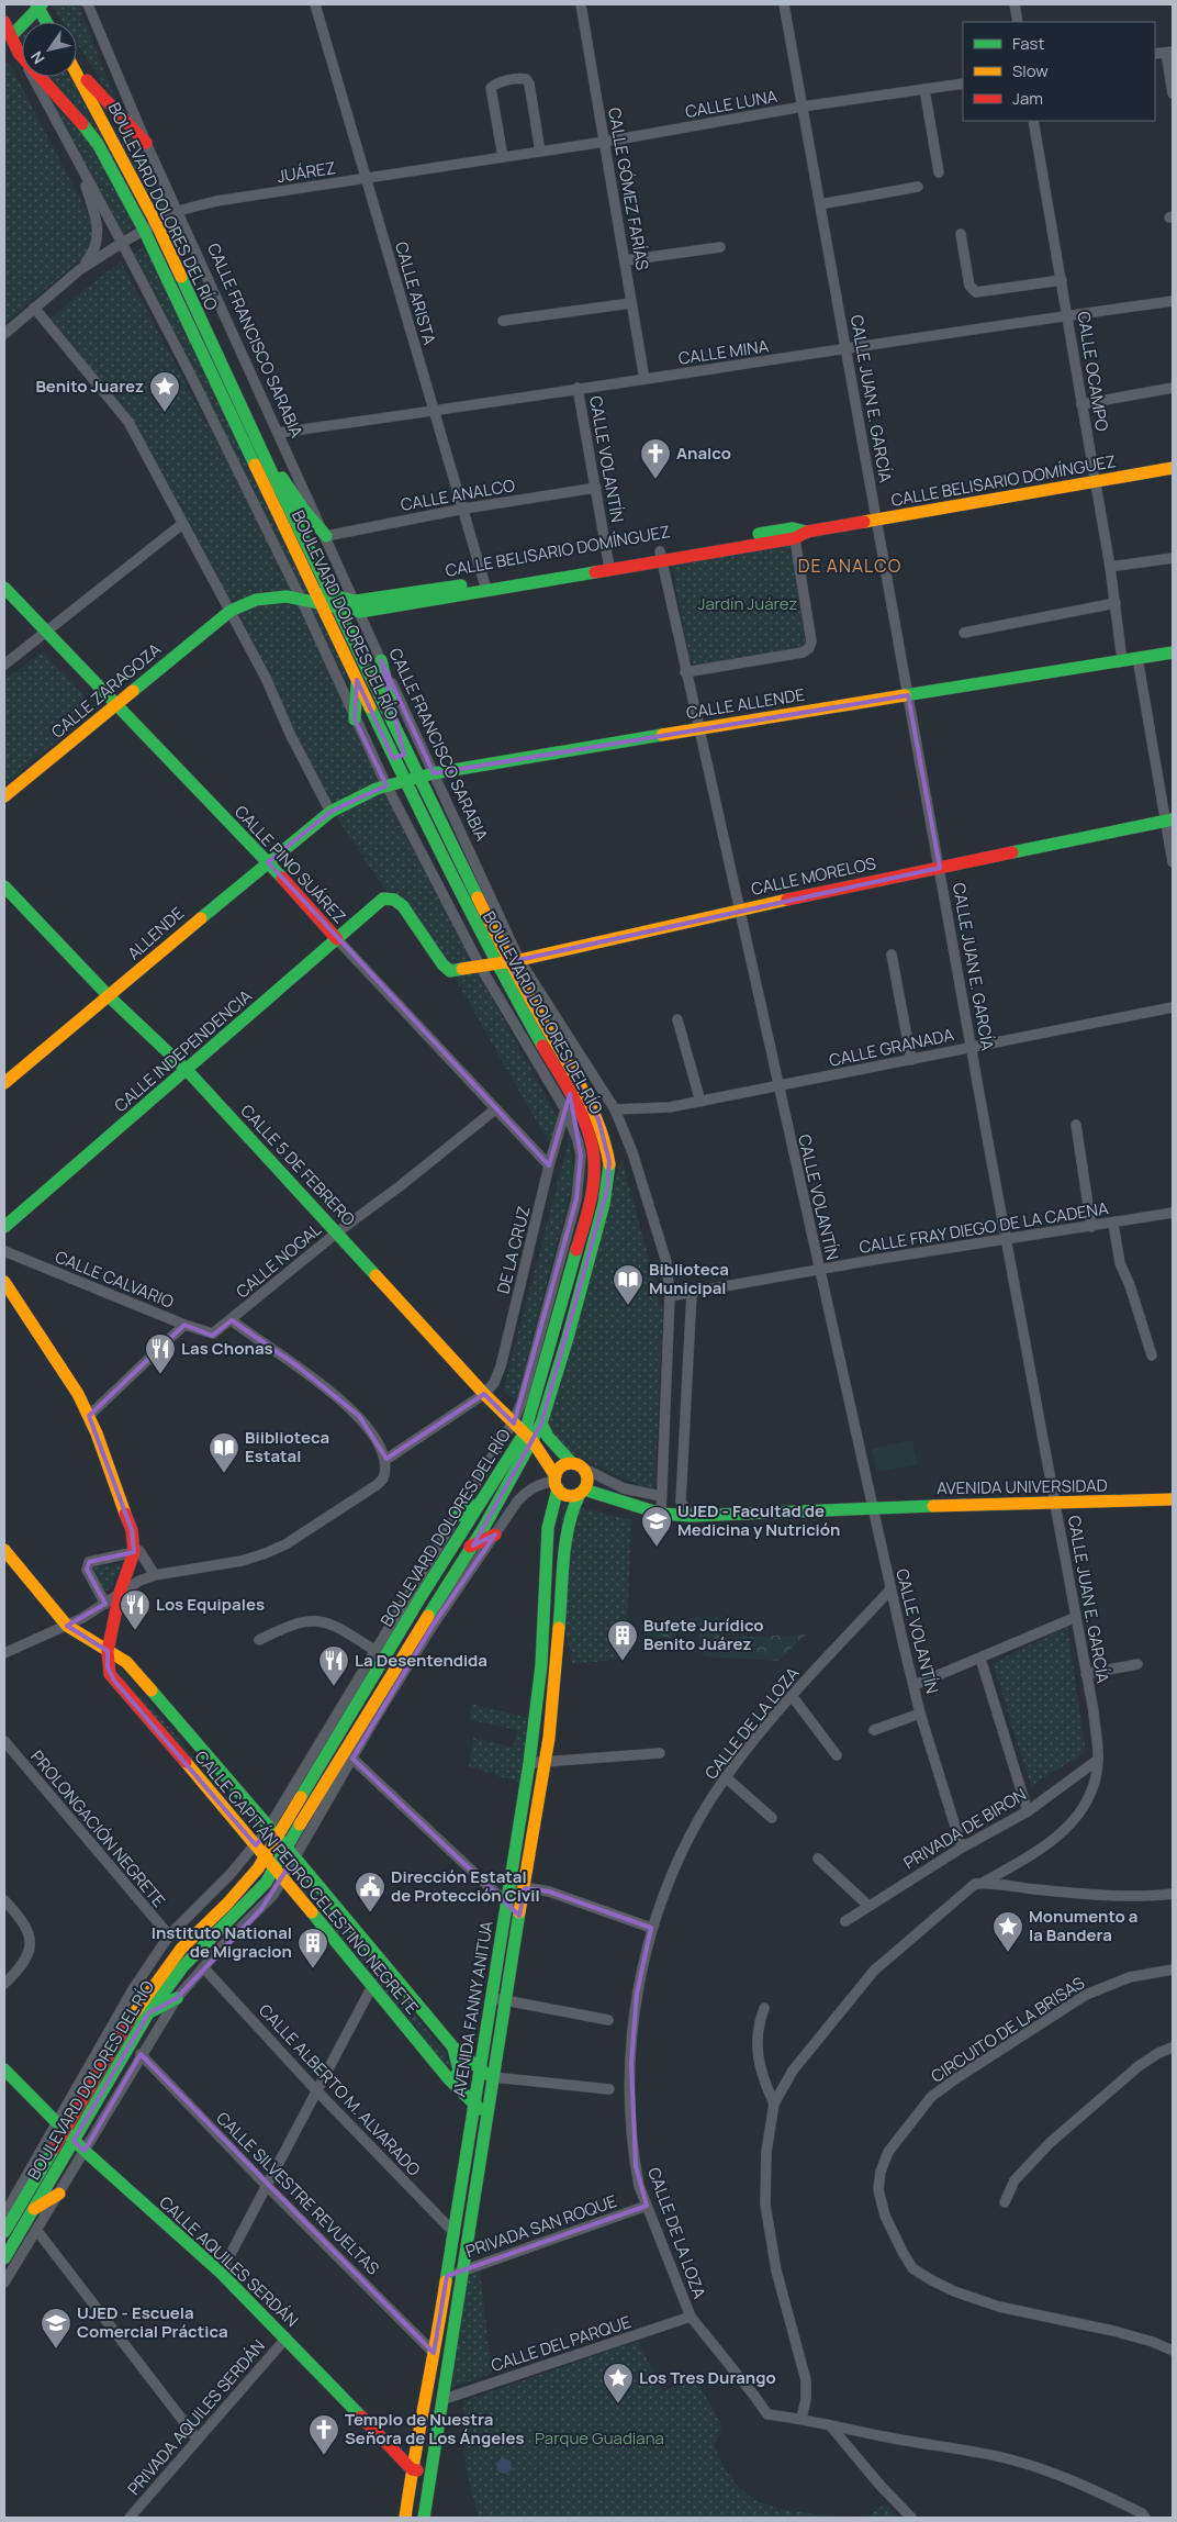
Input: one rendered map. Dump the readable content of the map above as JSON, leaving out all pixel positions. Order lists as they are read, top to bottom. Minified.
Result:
{"streets":{"main road":["BOULEVARD DOLORES DEL RÍO","CALLE BELISARIO DOMÍNGUEZ","CALLE ZARAGOZA","CALLE ALLENDE","CALLE PINO SUÁREZ","CALLE MORELOS","ALLENDE","CALLE INDEPENDENCIA","CALLE 5 DE FEBRERO","AVENIDA UNIVERSIDAD","CALLE CAPITÁN PEDRO CELESTINO NEGRETE","AVENIDA FANNY ANITUA","CALLE AQUILES SERDÁN"],"street":["CALLE LUNA","JUÁREZ","CALLE GÓMEZ FARÍAS","CALLE ARISTA","CALLE FRANCISCO SARABIA","CALLE MINA","CALLE OCAMPO","CALLE JUAN E. GARCÍA","CALLE VOLANTÍN","CALLE ANALCO","CALLE GRANADA","CALLE FRAY DIEGO DE LA CADENA","DE LA CRUZ","CALLE NOGAL","CALLE CALVARIO","CALLE DE LA LOZA","PROLONGACIÓN NEGRETE","PRIVADA DE BIRON","CIRCUITO DE LA BRISAS","CALLE ALBERTO M. ALVARADO","CALLE SILVESTRE REVUELTAS","PRIVADA SAN ROQUE","CALLE DEL PARQUE","PRIVADA AQUILES SERDÁN"]},"crossings":[["CALLE LUNA","JUÁREZ"],["CALLE LUNA","CALLE GÓMEZ FARÍAS"],["CALLE LUNA","CALLE JUAN E. GARCÍA"],["JUÁREZ","BOULEVARD DOLORES DEL RÍO"],["JUÁREZ","CALLE ARISTA"],["JUÁREZ","CALLE FRANCISCO SARABIA"],["CALLE GÓMEZ FARÍAS","CALLE MINA"],["BOULEVARD DOLORES DEL RÍO","CALLE FRANCISCO SARABIA"],["BOULEVARD DOLORES DEL RÍO","CALLE ZARAGOZA"],["BOULEVARD DOLORES DEL RÍO","CALLE ALLENDE"],["BOULEVARD DOLORES DEL RÍO","CALLE MORELOS"],["BOULEVARD DOLORES DEL RÍO","CALLE 5 DE FEBRERO"],["BOULEVARD DOLORES DEL RÍO","CALLE CAPITÁN PEDRO CELESTINO NEGRETE"],["BOULEVARD DOLORES DEL RÍO","CALLE AQUILES SERDÁN"],["CALLE ARISTA","CALLE MINA"],["CALLE ARISTA","CALLE BELISARIO DOMÍNGUEZ"],["CALLE ARISTA","CALLE ANALCO"],["CALLE FRANCISCO SARABIA","CALLE MINA"],["CALLE FRANCISCO SARABIA","CALLE BELISARIO DOMÍNGUEZ"],["CALLE FRANCISCO SARABIA","CALLE ANALCO"],["CALLE FRANCISCO SARABIA","CALLE ALLENDE"],["CALLE FRANCISCO SARABIA","CALLE MORELOS"],["CALLE FRANCISCO SARABIA","CALLE GRANADA"],["CALLE FRANCISCO SARABIA","CALLE FRAY DIEGO DE LA CADENA"],["CALLE FRANCISCO SARABIA","AVENIDA UNIVERSIDAD"],["CALLE MINA","CALLE OCAMPO"],["CALLE MINA","CALLE JUAN E. GARCÍA"],["CALLE MINA","CALLE VOLANTÍN"],["CALLE OCAMPO","CALLE BELISARIO DOMÍNGUEZ"],["CALLE OCAMPO","CALLE ALLENDE"],["CALLE JUAN E. GARCÍA","CALLE BELISARIO DOMÍNGUEZ"],["CALLE JUAN E. GARCÍA","CALLE ALLENDE"],["CALLE JUAN E. GARCÍA","CALLE MORELOS"],["CALLE JUAN E. GARCÍA","CALLE GRANADA"],["CALLE JUAN E. GARCÍA","CALLE FRAY DIEGO DE LA CADENA"],["CALLE JUAN E. GARCÍA","AVENIDA UNIVERSIDAD"],["CALLE JUAN E. GARCÍA","PRIVADA DE BIRON"],["CALLE VOLANTÍN","CALLE BELISARIO DOMÍNGUEZ"],["CALLE VOLANTÍN","CALLE ANALCO"],["CALLE VOLANTÍN","CALLE ALLENDE"],["CALLE VOLANTÍN","CALLE MORELOS"],["CALLE VOLANTÍN","CALLE GRANADA"],["CALLE VOLANTÍN","CALLE FRAY DIEGO DE LA CADENA"],["CALLE VOLANTÍN","AVENIDA UNIVERSIDAD"],["CALLE VOLANTÍN","CALLE DE LA LOZA"],["CALLE VOLANTÍN","PRIVADA DE BIRON"],["CALLE ZARAGOZA","CALLE PINO SUÁREZ"],["CALLE ALLENDE","ALLENDE"],["CALLE PINO SUÁREZ","ALLENDE"],["CALLE PINO SUÁREZ","CALLE INDEPENDENCIA"],["CALLE PINO SUÁREZ","DE LA CRUZ"],["CALLE PINO SUÁREZ","CALLE NOGAL"],["CALLE MORELOS","CALLE INDEPENDENCIA"],["ALLENDE","CALLE 5 DE FEBRERO"],["CALLE INDEPENDENCIA","CALLE 5 DE FEBRERO"],["CALLE 5 DE FEBRERO","DE LA CRUZ"],["CALLE 5 DE FEBRERO","CALLE NOGAL"],["CALLE 5 DE FEBRERO","AVENIDA UNIVERSIDAD"],["CALLE 5 DE FEBRERO","AVENIDA FANNY ANITUA"],["CALLE NOGAL","CALLE CALVARIO"],["AVENIDA UNIVERSIDAD","AVENIDA FANNY ANITUA"],["CALLE DE LA LOZA","PRIVADA SAN ROQUE"],["CALLE DE LA LOZA","CALLE DEL PARQUE"],["CALLE CAPITÁN PEDRO CELESTINO NEGRETE","AVENIDA FANNY ANITUA"],["AVENIDA FANNY ANITUA","CALLE ALBERTO M. ALVARADO"],["AVENIDA FANNY ANITUA","CALLE SILVESTRE REVUELTAS"],["AVENIDA FANNY ANITUA","PRIVADA SAN ROQUE"],["AVENIDA FANNY ANITUA","CALLE AQUILES SERDÁN"],["AVENIDA FANNY ANITUA","CALLE DEL PARQUE"],["CALLE AQUILES SERDÁN","PRIVADA AQUILES SERDÁN"]],"districts":["DE ANALCO"],"parks":["Jardín Juárez","Parque Guadiana"],"places":{"place":["Benito Juarez","Monumento a la Bandera","Los Tres Durango"],"church":["Analco","Templo de Nuestra Señora de Los Ángeles"],"library":["Biblioteca Municipal","Biiblioteca Estatal"],"restaurant":["Las Chonas","Los Equipales","La Desentendida"],"school or university":["UJED - Facultad de Medicina y Nutrición","UJED - Escuela Comercial Práctica"],"building":["Bufete Jurídico Benito Juárez","Instituto National de Migracion"],"public building":["Dirección Estatal de Protección Civil"]},"legend":["Fast","Slow","Jam"],"north":"bottom left"}
